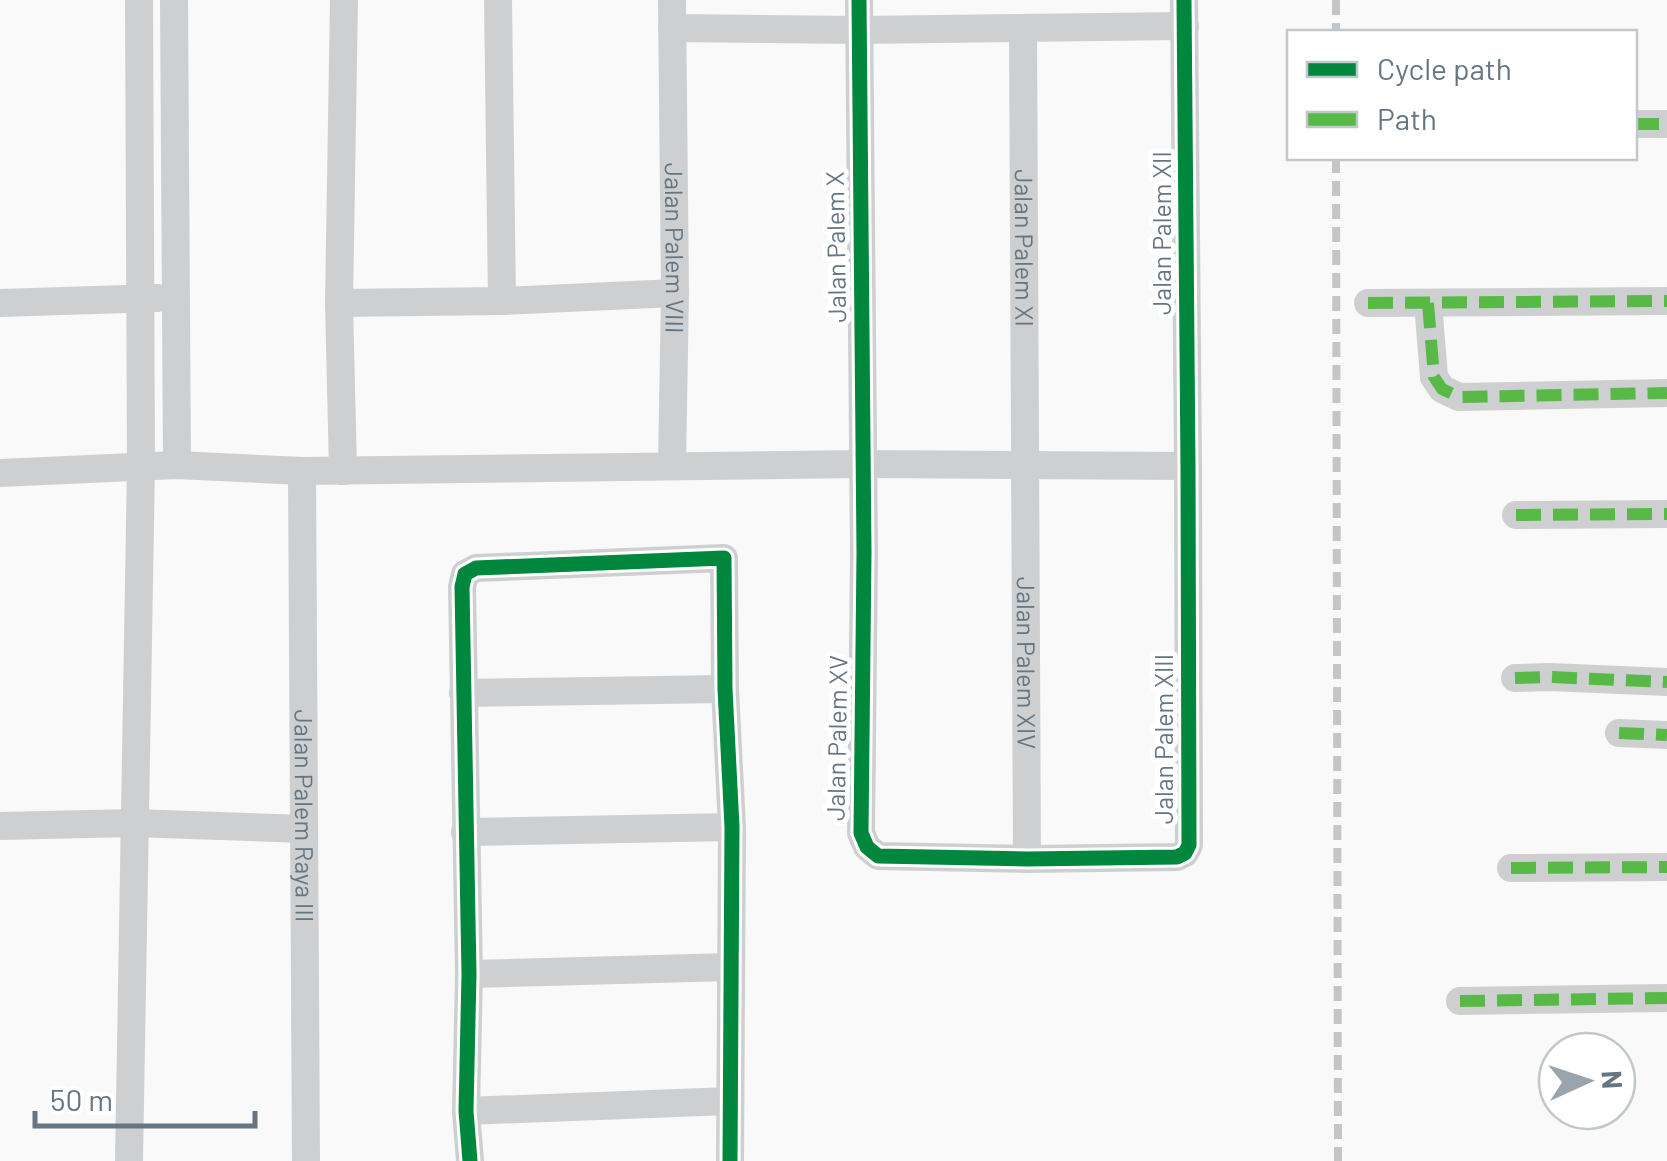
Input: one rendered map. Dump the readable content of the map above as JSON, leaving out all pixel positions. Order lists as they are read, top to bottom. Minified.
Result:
{"streets":{"street":["Jalan Palem XII","Jalan Palem VIII","Jalan Palem X","Jalan Palem XI","Jalan Palem XIV","Jalan Palem XV","Jalan Palem XIII","Jalan Palem Raya III"]},"crossings":[["Jalan Palem XII","Jalan Palem XIII"],["Jalan Palem X","Jalan Palem XV"],["Jalan Palem XI","Jalan Palem XIV"],["Jalan Palem XIV","Jalan Palem XV"],["Jalan Palem XIV","Jalan Palem XIII"],["Jalan Palem XV","Jalan Palem XIII"]],"legend":["Cycle path","Path"],"scale_bar":"50 m","north":"right"}
